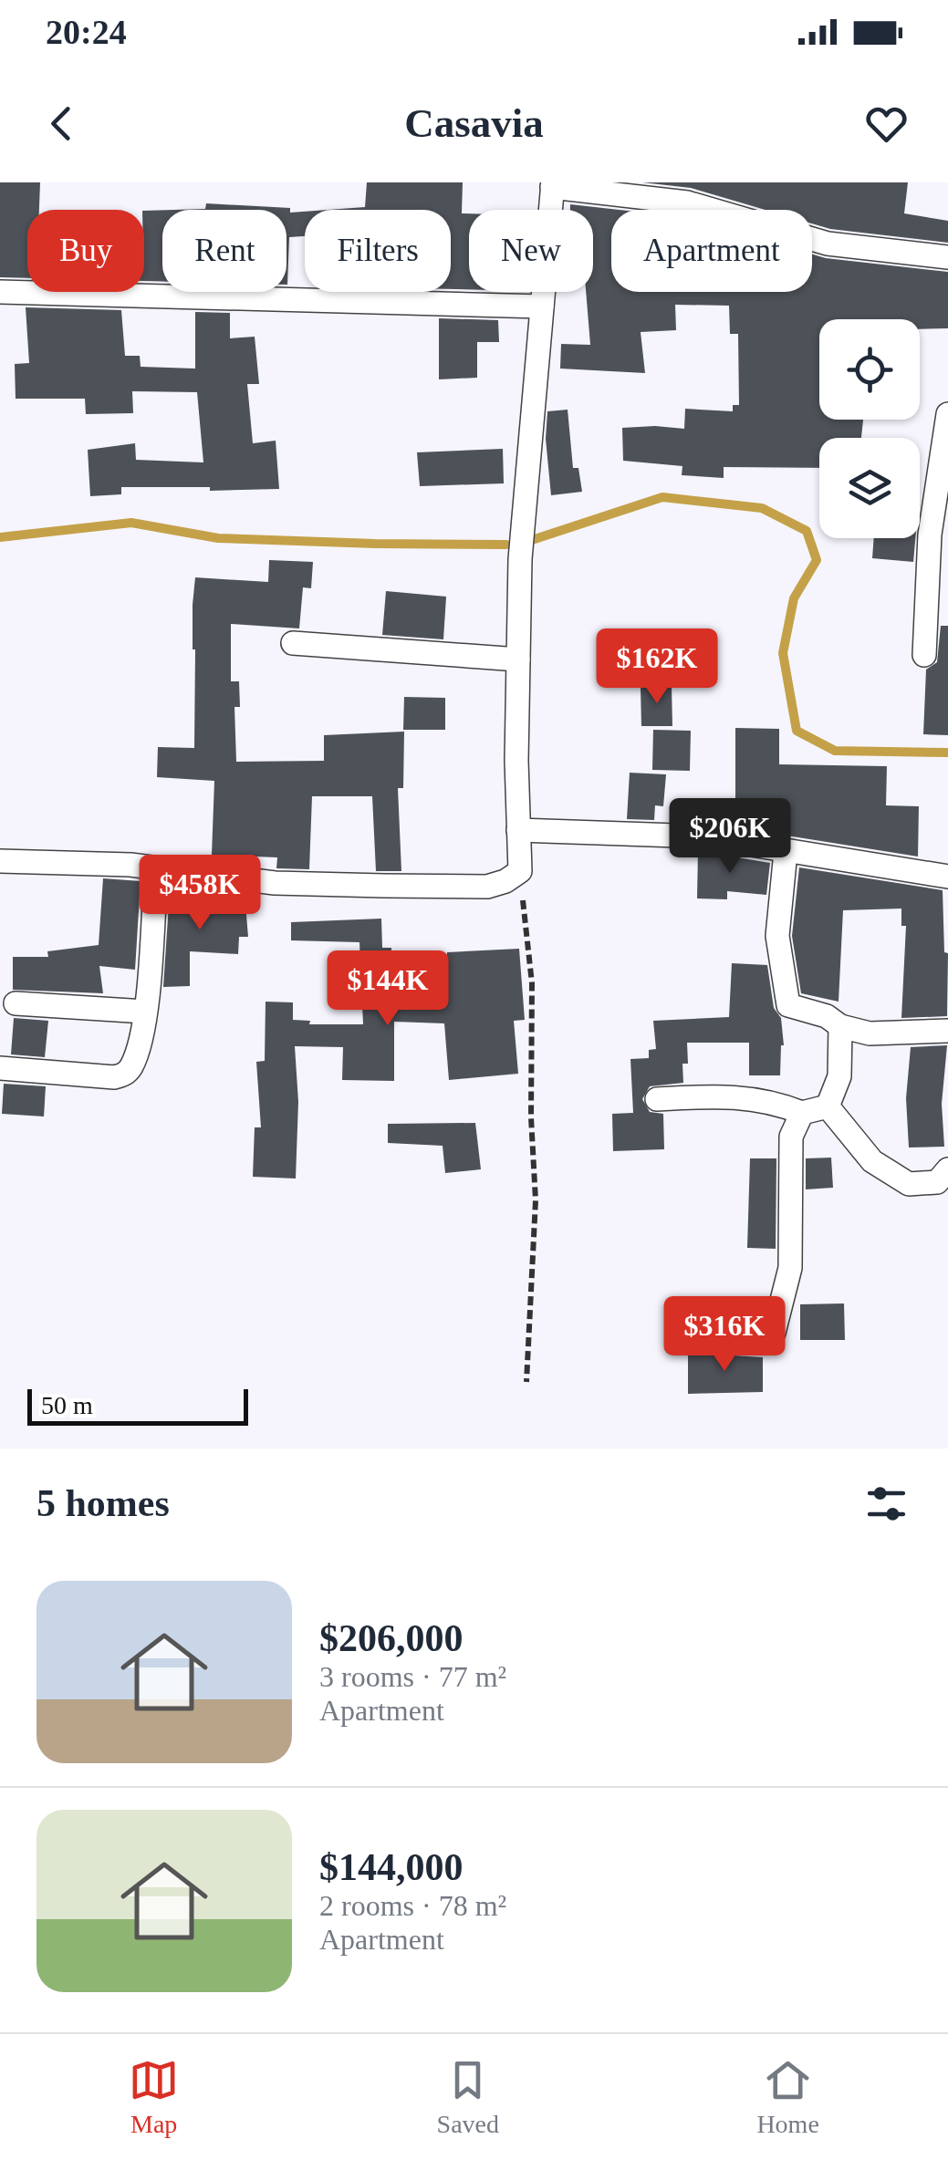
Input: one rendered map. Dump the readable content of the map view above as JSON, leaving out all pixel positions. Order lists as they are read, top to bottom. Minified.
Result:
{"scale_bar":"50 m","page":{"status":"20:24","header":"Casavia","chip":["Buy","Rent","Filters","New","Apartment"],"price":["$162K","$206K","$458K","$144K","$316K"],"scale":"50 m","heading":"5 homes","list":[{"name":"$206,000","note":"3 rooms · 77 m² · Apartment"},{"name":"$144,000","note":"2 rooms · 78 m² · Apartment"}],"tabs":["Map","Saved","Home"]}}
